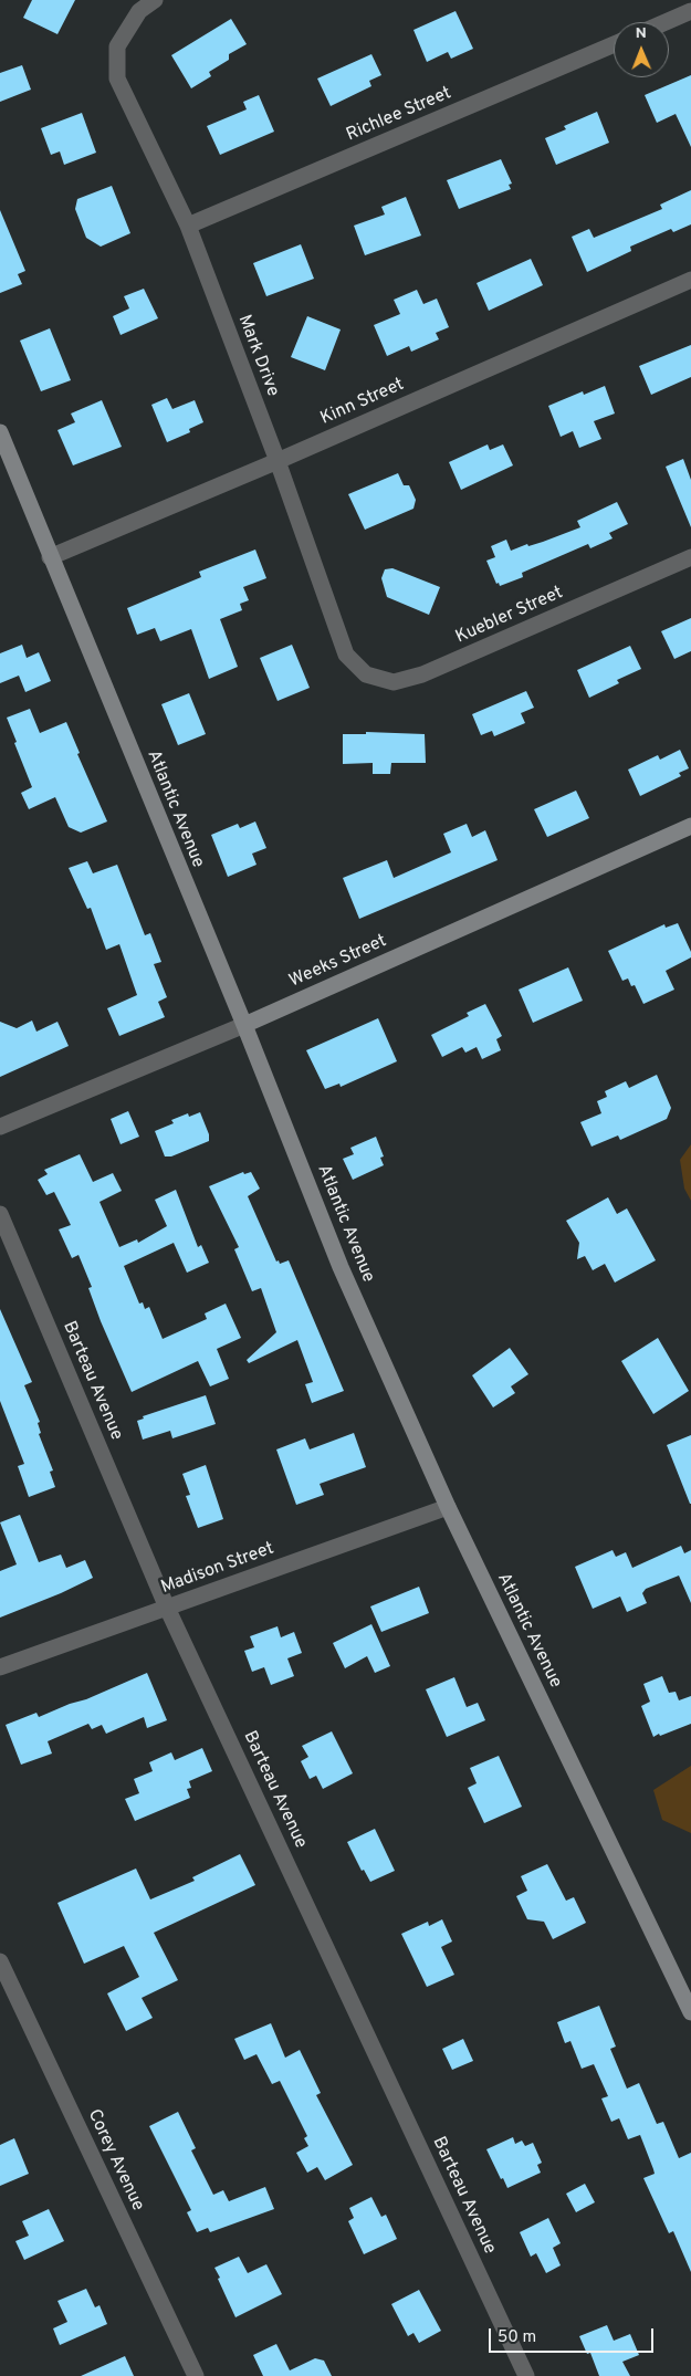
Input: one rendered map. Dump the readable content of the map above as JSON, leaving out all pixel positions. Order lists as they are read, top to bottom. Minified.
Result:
{"streets":{"main road":["Atlantic Avenue","Weeks Street"],"street":["Richlee Street","Mark Drive","Kinn Street","Kuebler Street","Barteau Avenue","Madison Street","Corey Avenue"]},"crossings":[["Richlee Street","Mark Drive"],["Mark Drive","Kinn Street"],["Mark Drive","Kuebler Street"],["Kinn Street","Atlantic Avenue"],["Atlantic Avenue","Weeks Street"],["Atlantic Avenue","Madison Street"],["Barteau Avenue","Madison Street"]],"scale_bar":"50 m","north":"top"}
